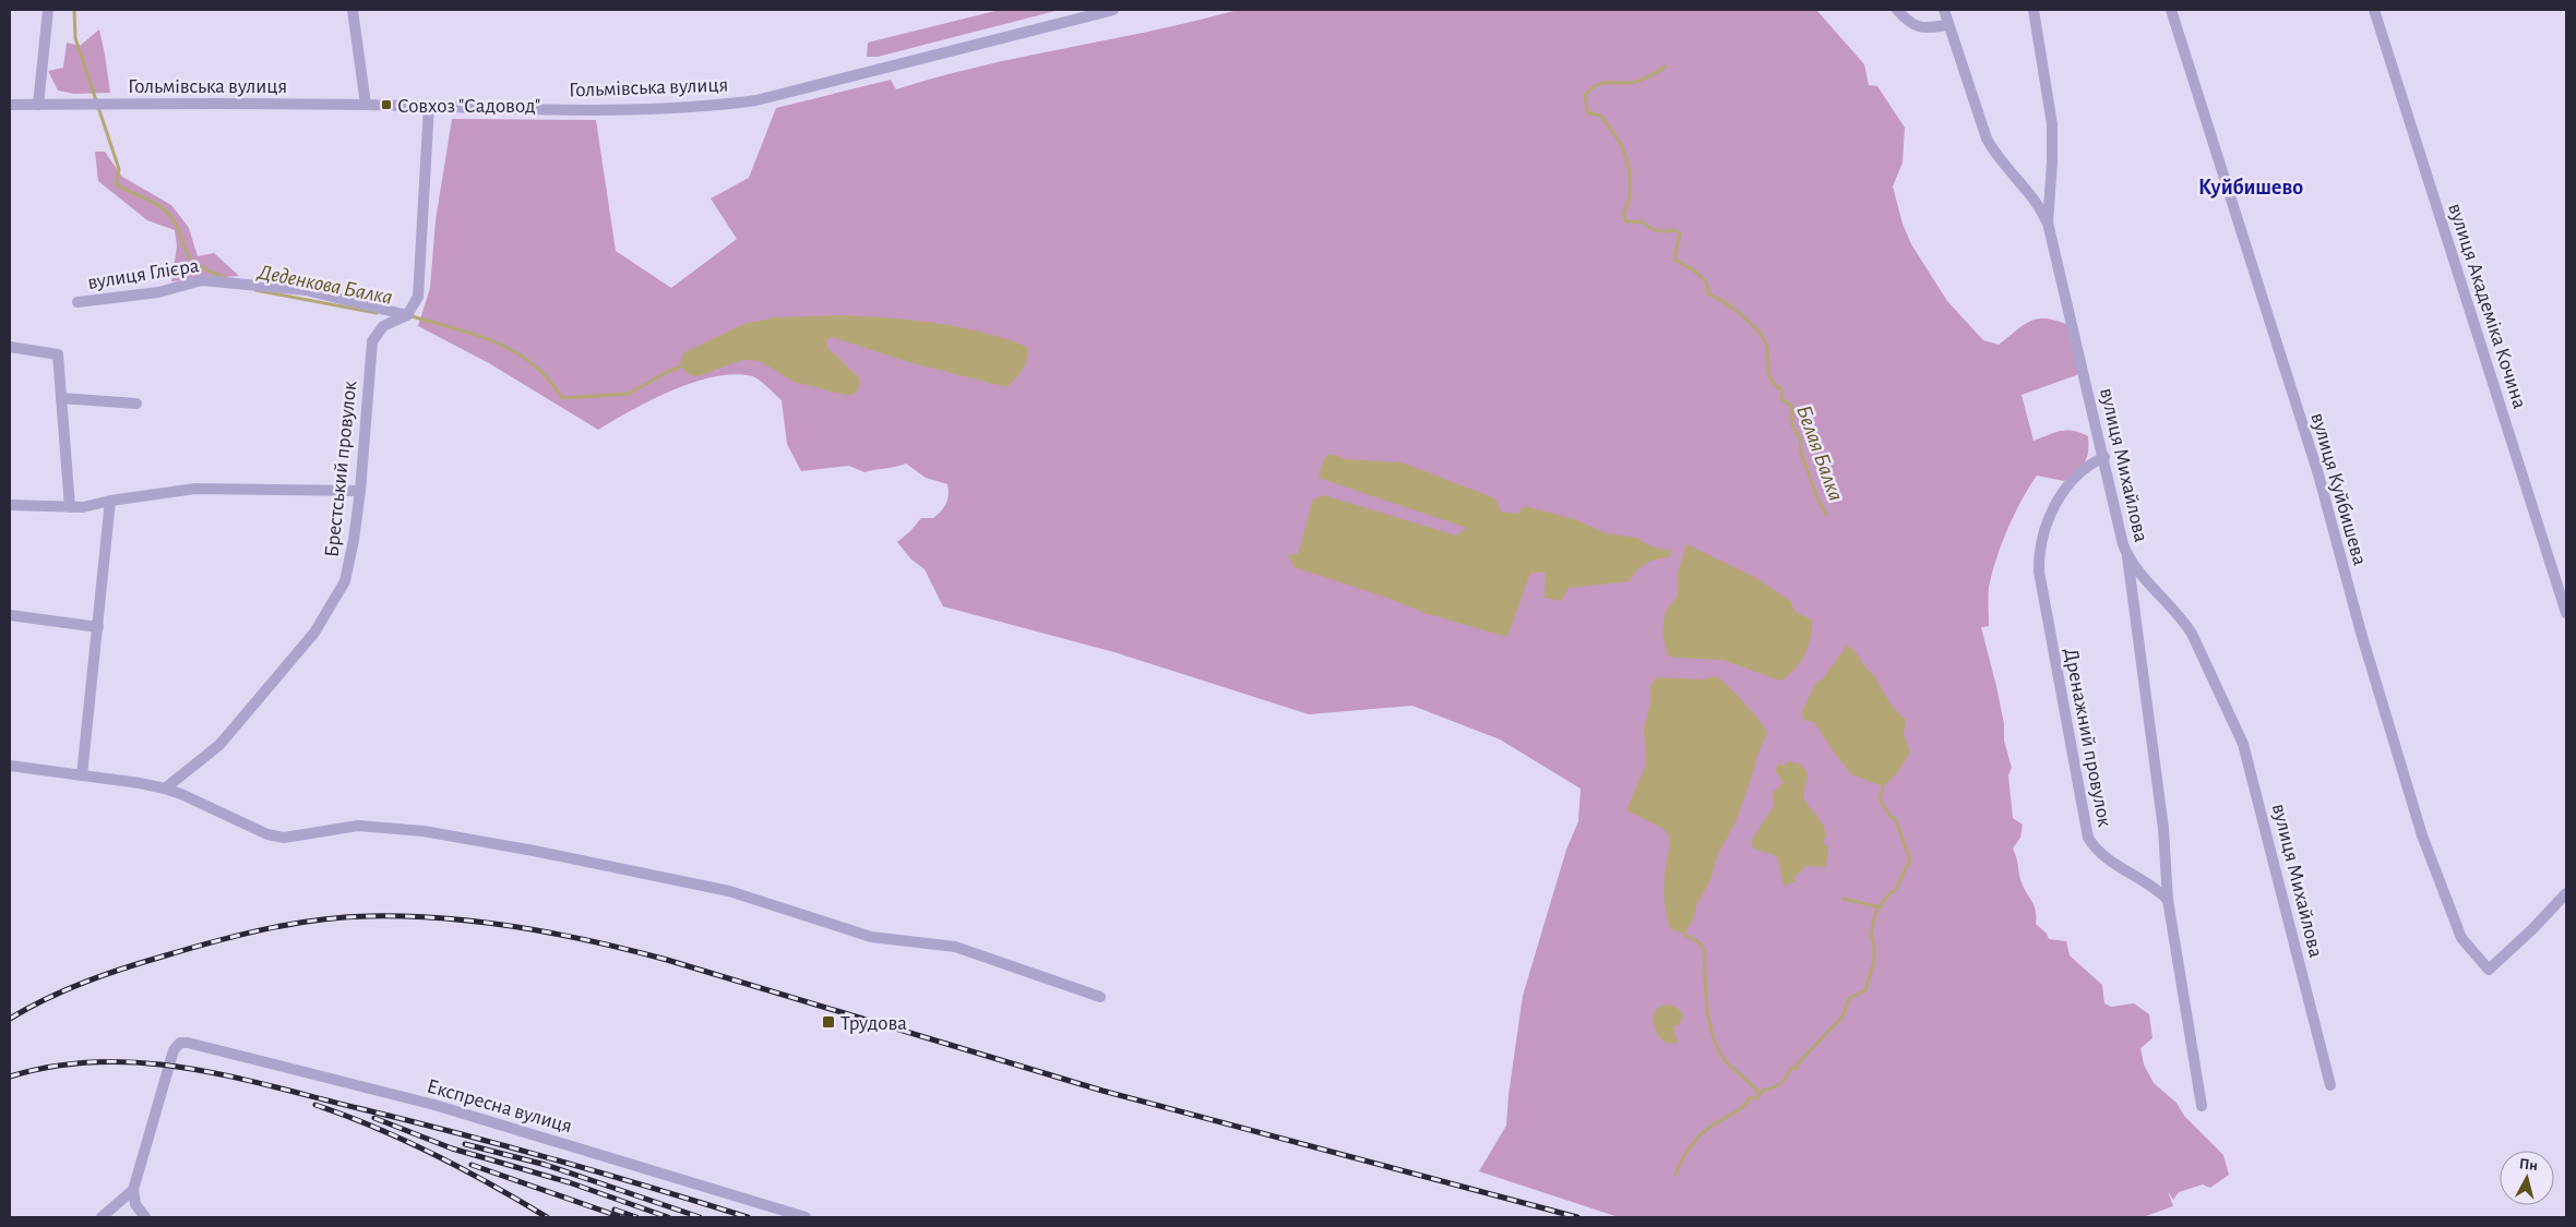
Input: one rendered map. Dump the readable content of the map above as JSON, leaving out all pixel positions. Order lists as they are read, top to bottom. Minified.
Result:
{"streets":{"street":["Гольмівська вулиця","вулиця Глієра","вулиця Академіка Кочина","вулиця Михайлова","Брестський провулок","вулиця Куйбишева","Дренажний провулок","Експресна вулиця"]},"crossings":[["вулиця Глієра","Брестський провулок"],["вулиця Михайлова","Дренажний провулок"]],"districts":["Куйбишево"],"water":["Деденкова Балка","Белая Балка"],"places":{"transit":["Совхоз \"Садовод\"","Трудова"]},"north":"top"}
